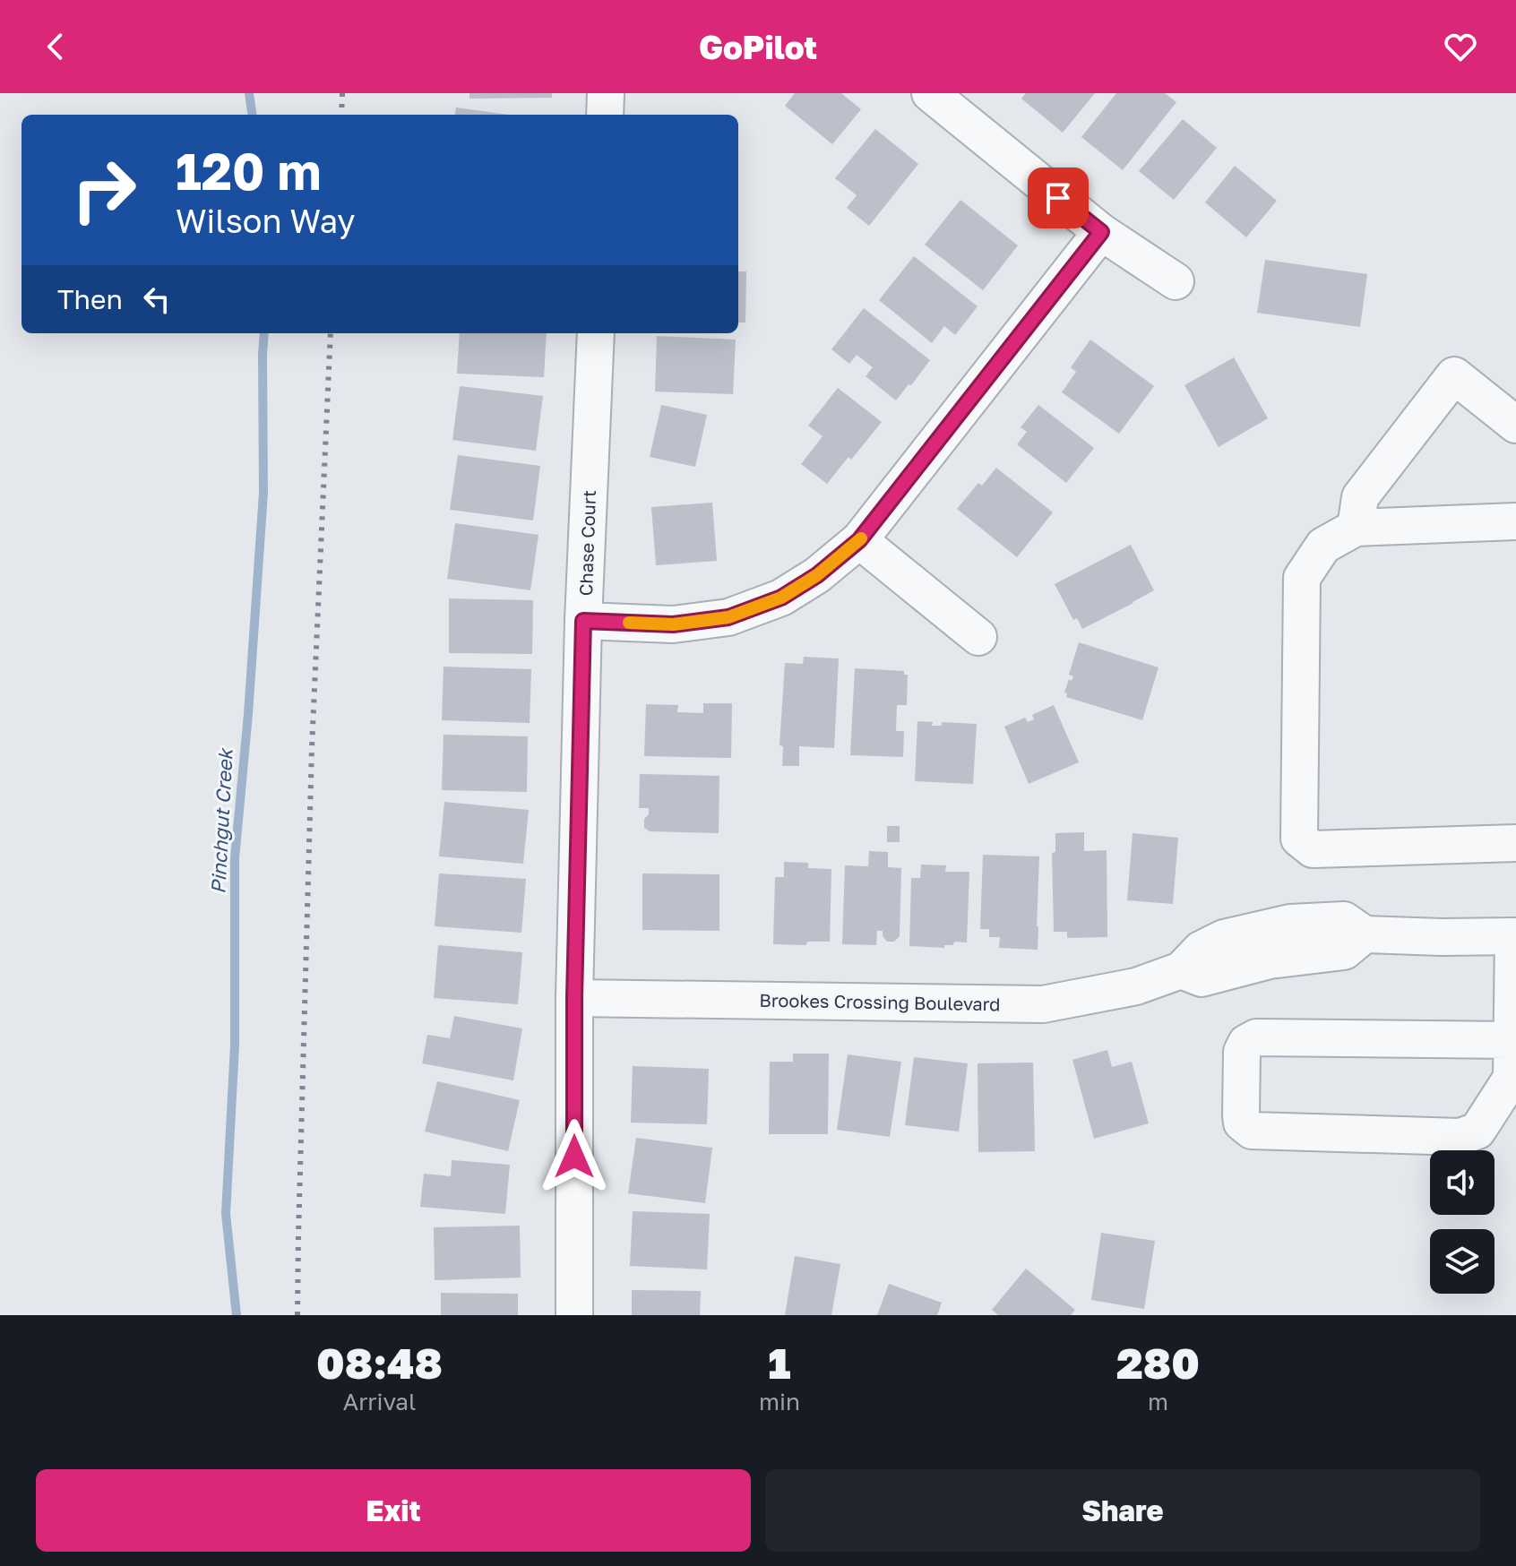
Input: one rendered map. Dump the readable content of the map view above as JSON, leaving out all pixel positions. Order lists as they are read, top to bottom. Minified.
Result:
{"streets":{"street":["Chase Court","Brookes Crossing Boulevard"]},"crossings":[["Chase Court","Brookes Crossing Boulevard"]],"water":["Pinchgut Creek"],"page":{"header":"GoPilot","turn":["120 m","Wilson Way"],"then":"Then","eta":["08:48","Arrival","1","min","280","m"],"buttons":["Exit","Share"]}}
